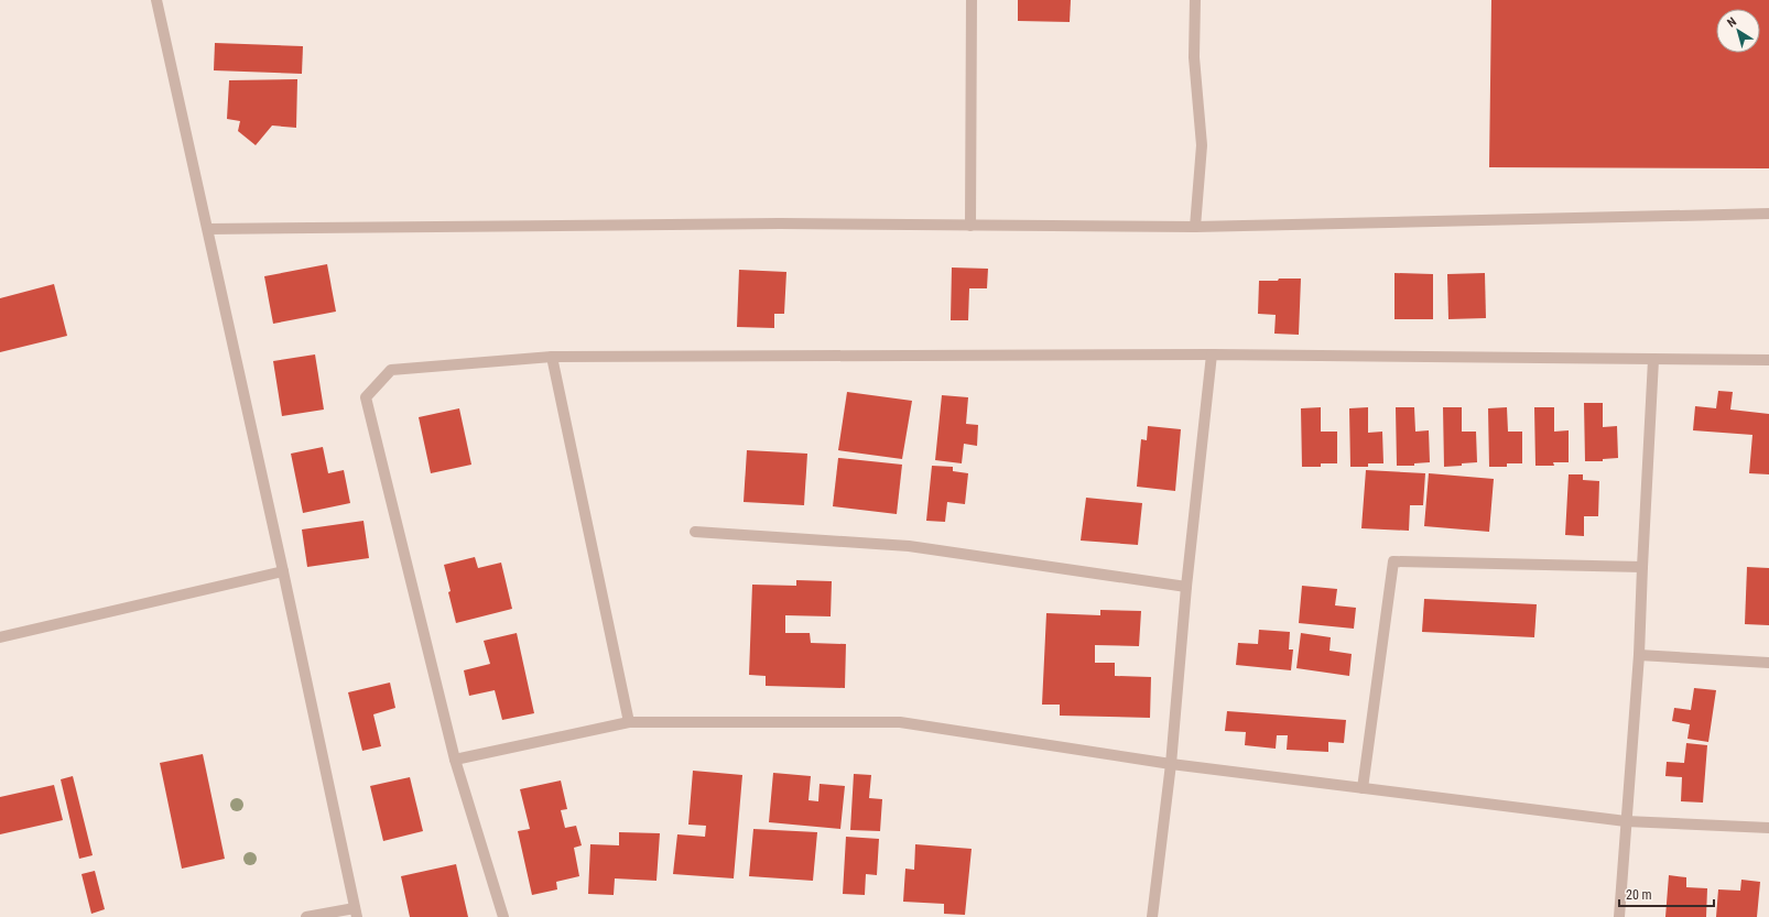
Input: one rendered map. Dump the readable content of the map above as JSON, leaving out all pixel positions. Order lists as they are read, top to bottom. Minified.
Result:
{"scale_bar":"20 m","north":"top left"}
